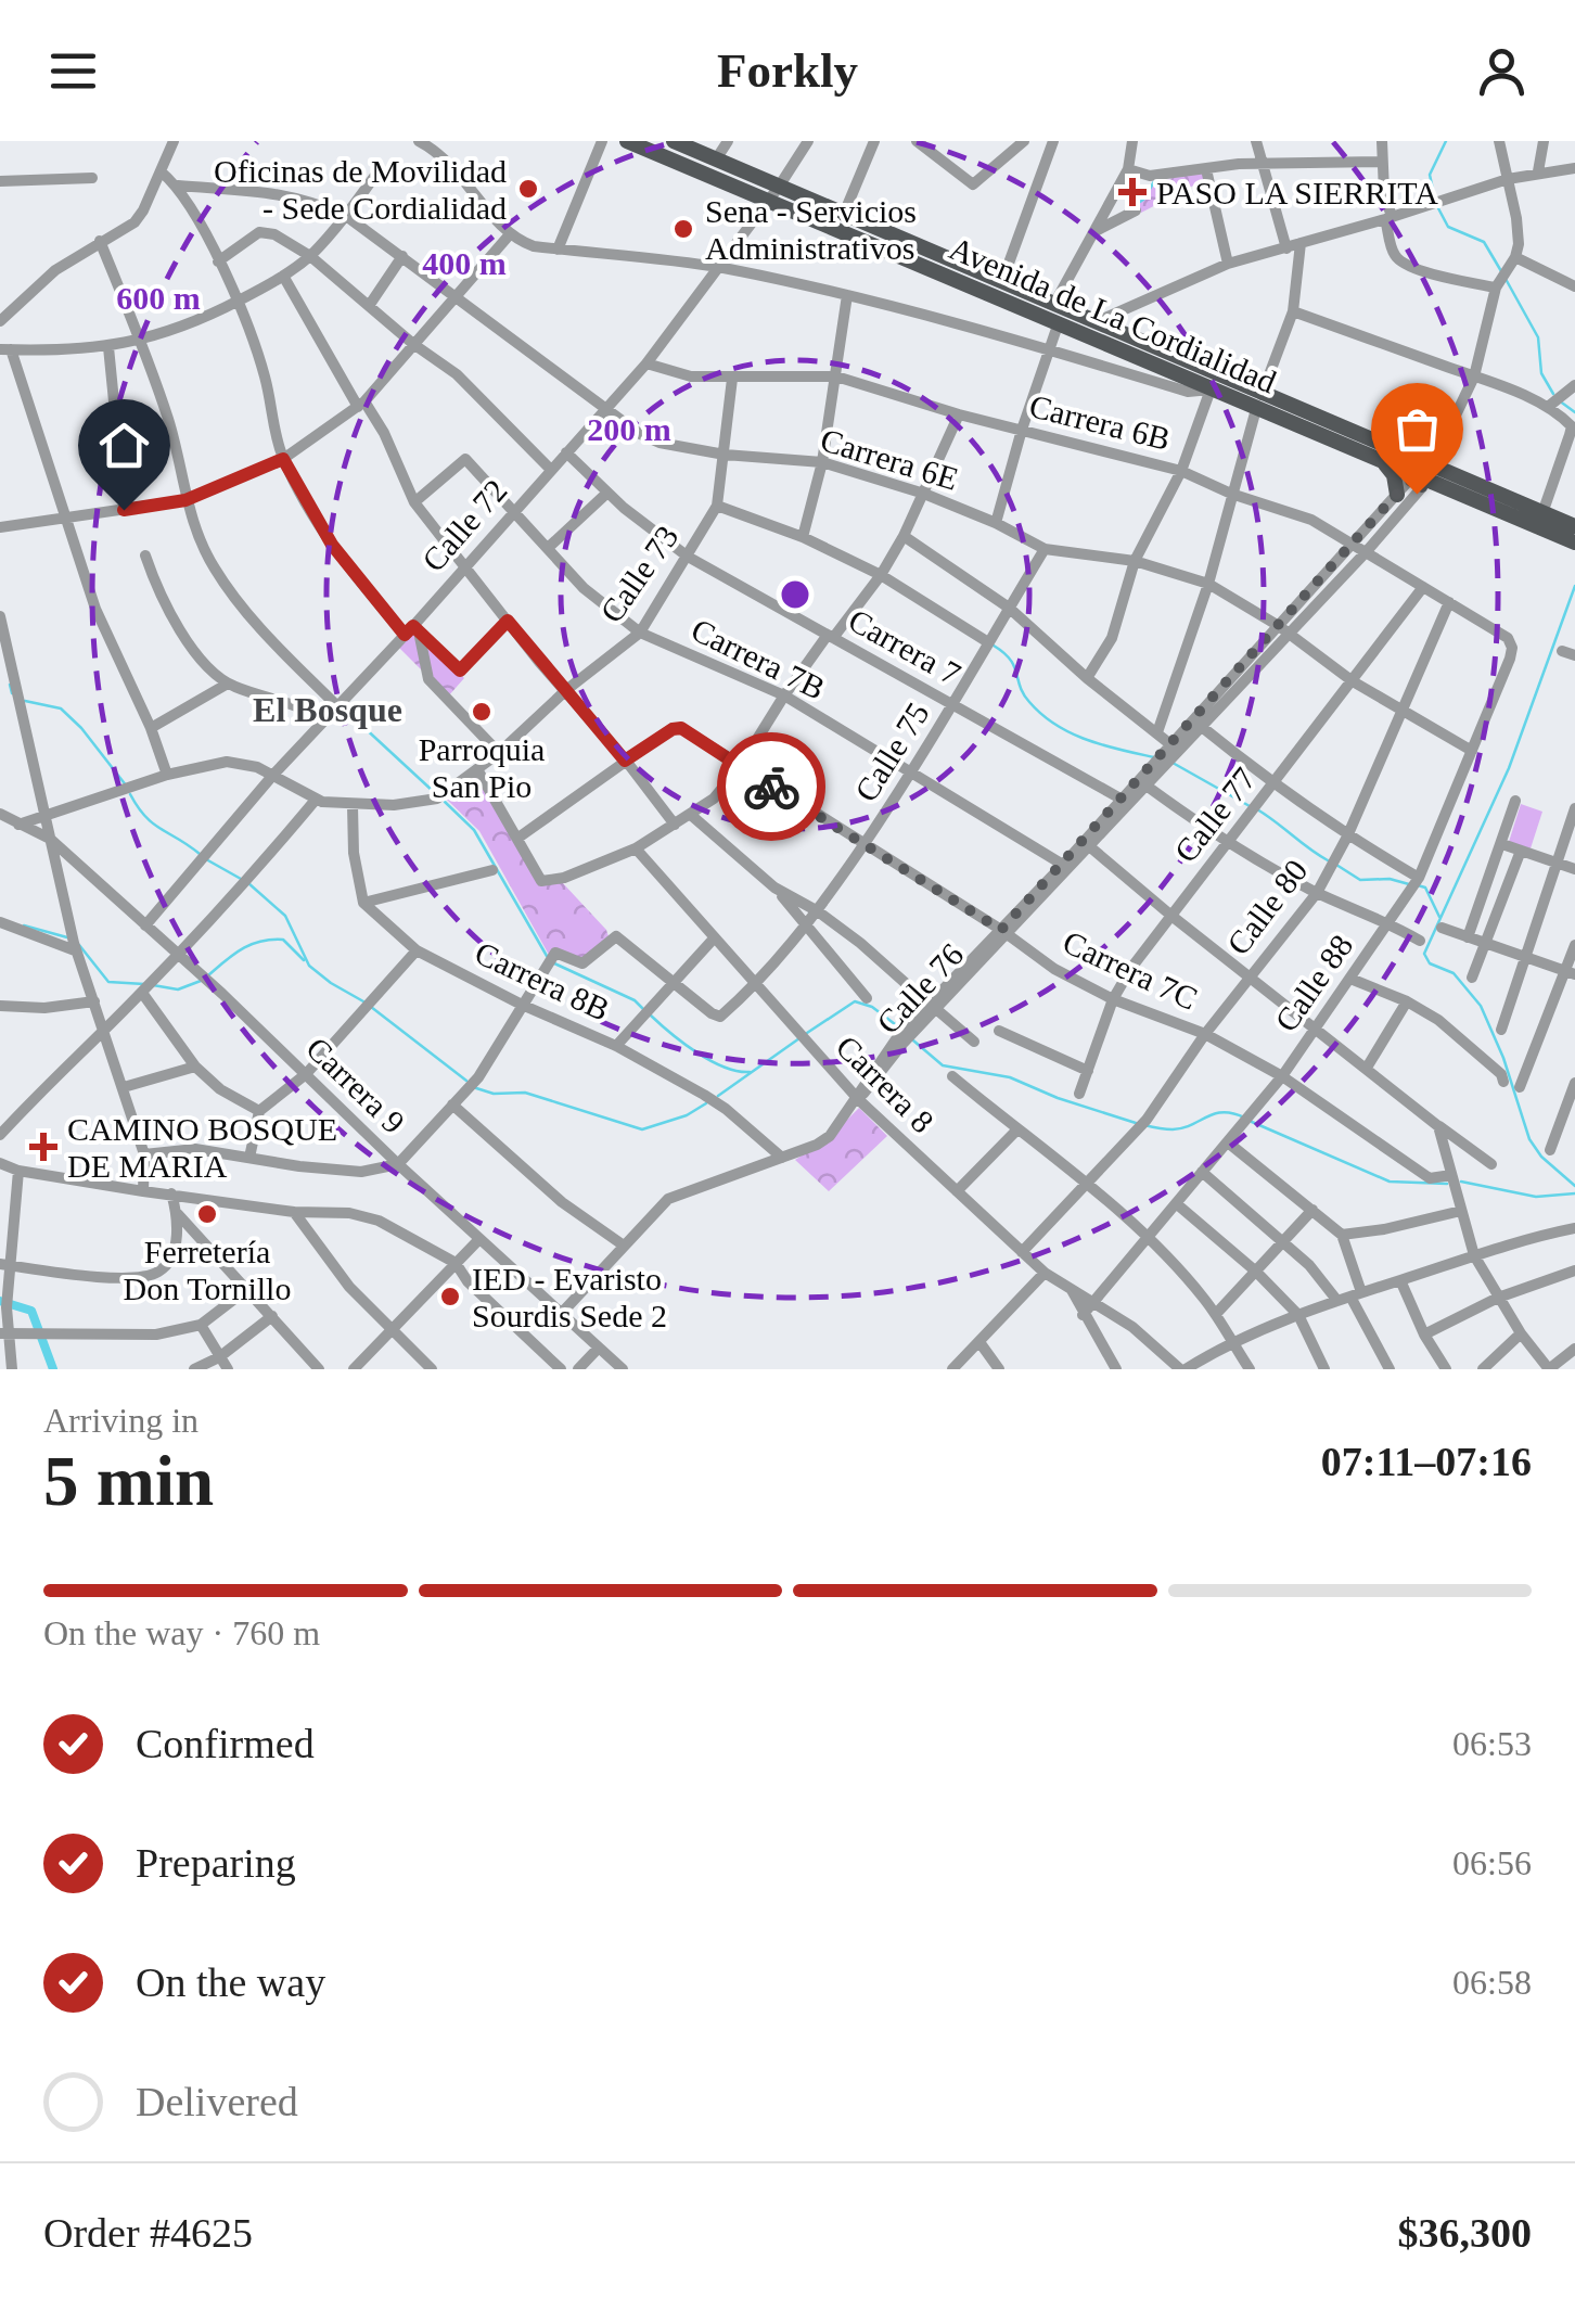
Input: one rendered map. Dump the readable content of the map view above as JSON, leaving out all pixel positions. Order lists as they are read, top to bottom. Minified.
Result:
{"streets":{"main road":["Avenida de La Cordialidad"],"street":["Carrera 6B","Carrera 6E","Calle 72","Calle 73","Carrera 7","Carrera 7B","Calle 75","Calle 77","Calle 80","Carrera 7C","Carrera 8B","Calle 88","Calle 76","Carrera 8","Carrera 9"]},"crossings":[["Avenida de La Cordialidad","Calle 72"],["Avenida de La Cordialidad","Calle 76"],["Carrera 6B","Calle 72"],["Carrera 6B","Calle 73"],["Carrera 6B","Calle 77"],["Carrera 6B","Calle 80"],["Carrera 6B","Calle 88"],["Carrera 6B","Calle 76"],["Carrera 6E","Calle 72"],["Carrera 6E","Calle 73"],["Carrera 6E","Calle 75"],["Carrera 6E","Calle 77"],["Carrera 6E","Calle 80"],["Carrera 6E","Calle 88"],["Carrera 6E","Calle 76"],["Calle 72","Carrera 7"],["Calle 72","Carrera 7B"],["Calle 72","Carrera 9"],["Calle 73","Carrera 7"],["Calle 73","Carrera 7B"],["Carrera 7","Calle 75"],["Carrera 7","Calle 76"],["Carrera 7B","Calle 75"],["Carrera 7B","Calle 76"],["Calle 75","Carrera 7C"],["Calle 75","Carrera 8"],["Calle 77","Carrera 7C"],["Calle 80","Carrera 7C"],["Calle 80","Carrera 8"],["Carrera 7C","Calle 88"],["Carrera 7C","Calle 76"],["Carrera 8B","Calle 76"],["Calle 88","Carrera 8"],["Calle 76","Carrera 8"],["Calle 76","Carrera 9"]],"districts":["El Bosque"],"places":{"other":["Oficinas de Movilidad - Sede Cordialidad","Sena - Servicios Administrativos","Parroquia San Pio","Ferretería Don Tornillo","IED - Evaristo Sourdis Sede 2"],"health":["PASO LA SIERRITA","CAMINO BOSQUE DE MARIA"]},"page":{"header":"Forkly","heading":["5 min","Arriving in","07:11–07:16"],"panel":["Order #4625","$36,300"],"bar":"On the way · 760 m","list":[["Confirmed","06:53"],["Preparing","06:56"],["On the way","06:58"],"Delivered"]},"rings":["400 m","600 m","200 m"]}
